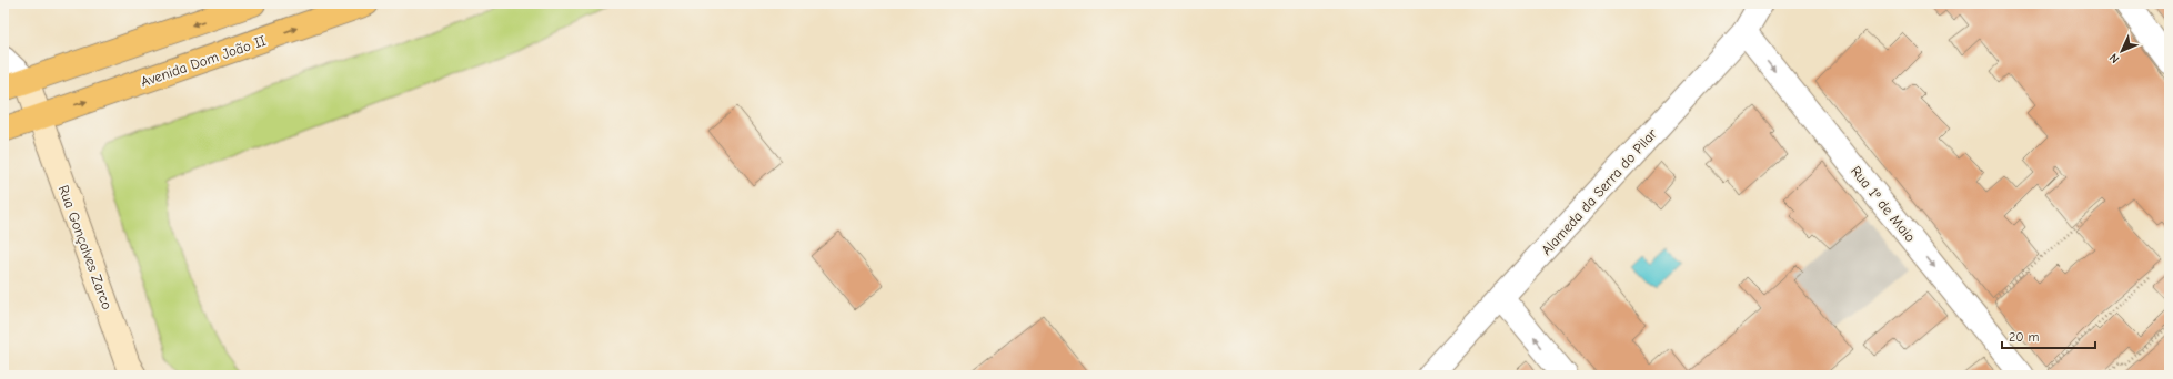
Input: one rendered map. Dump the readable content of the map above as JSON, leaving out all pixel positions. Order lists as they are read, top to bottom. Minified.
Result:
{"streets":{"main road":["Avenida Dom João II","Rua Gonçalves Zarco"],"street":["Alameda da Serra do Pilar","Rua 1º de Maio"]},"crossings":[["Avenida Dom João II","Rua Gonçalves Zarco"],["Alameda da Serra do Pilar","Rua 1º de Maio"]],"one_way":["Rua 1º de Maio"],"scale_bar":"20 m","north":"bottom left"}
